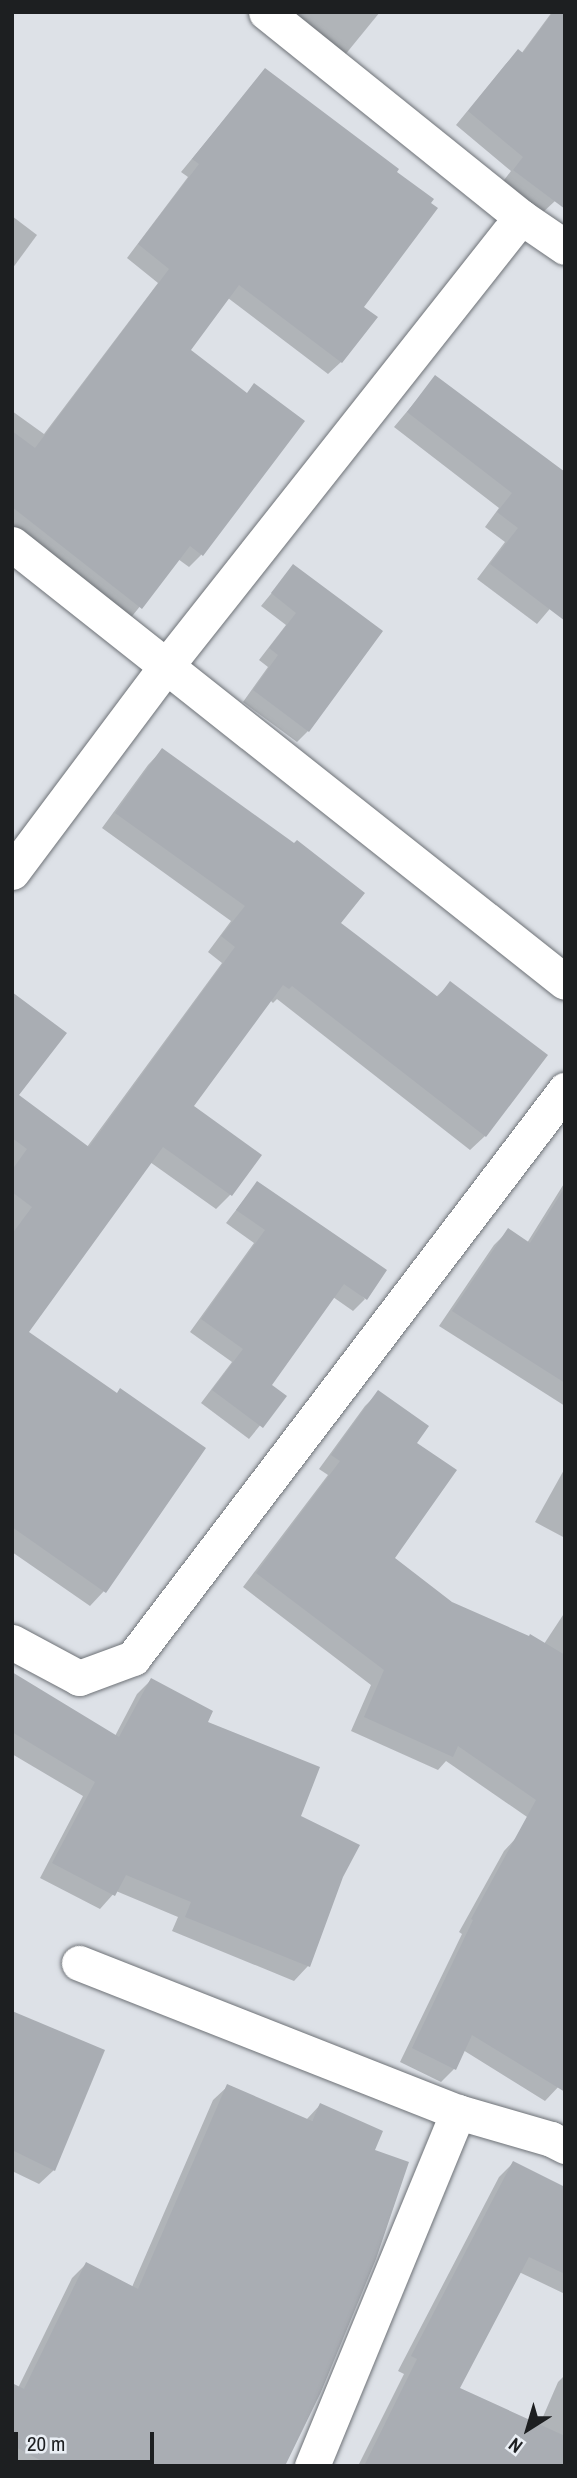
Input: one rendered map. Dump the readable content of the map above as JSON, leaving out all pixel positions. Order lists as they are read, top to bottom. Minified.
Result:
{"scale_bar":"20 m","north":"bottom left"}
